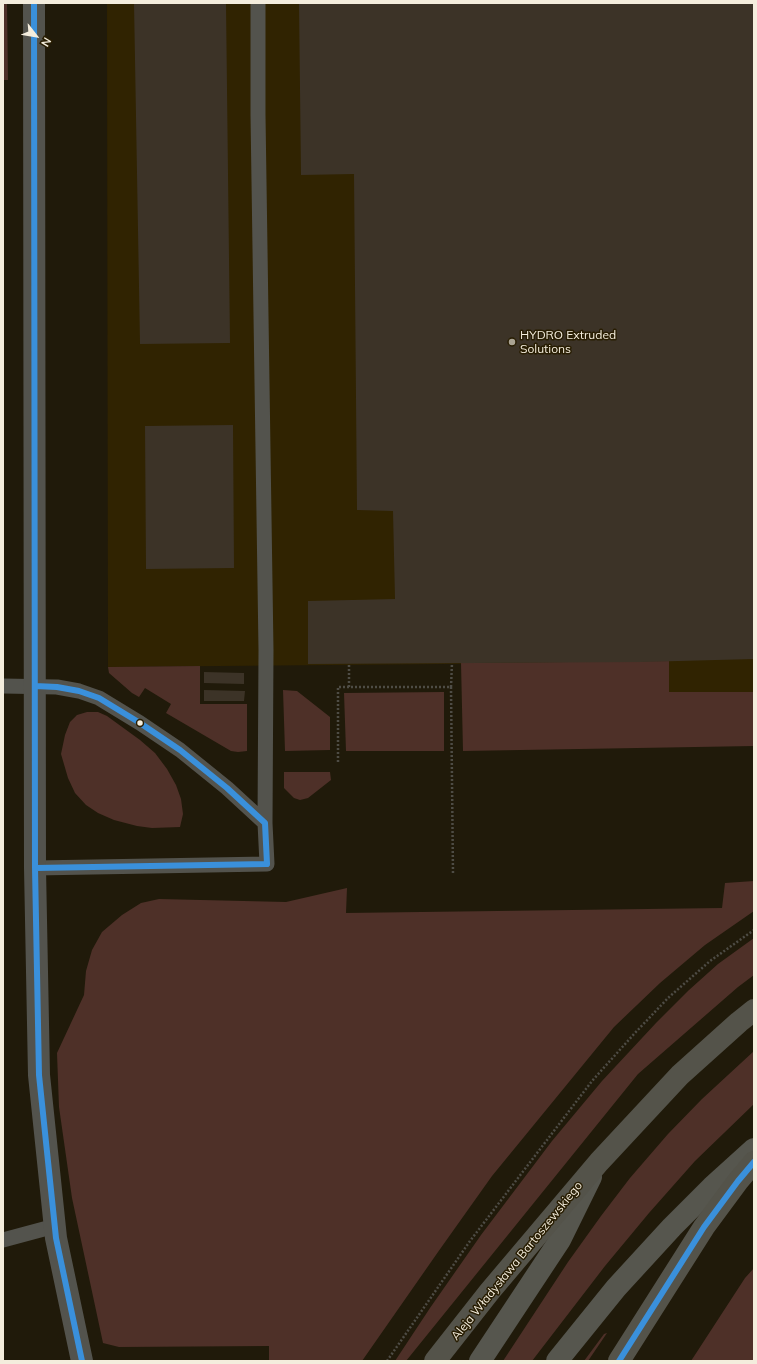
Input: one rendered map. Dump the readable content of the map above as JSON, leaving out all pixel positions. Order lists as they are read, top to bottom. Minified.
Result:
{"streets":{"main road":["Aleja Władysława Bartoszewskiego"]},"places":["HYDRO Extruded Solutions"],"north":"bottom right"}
